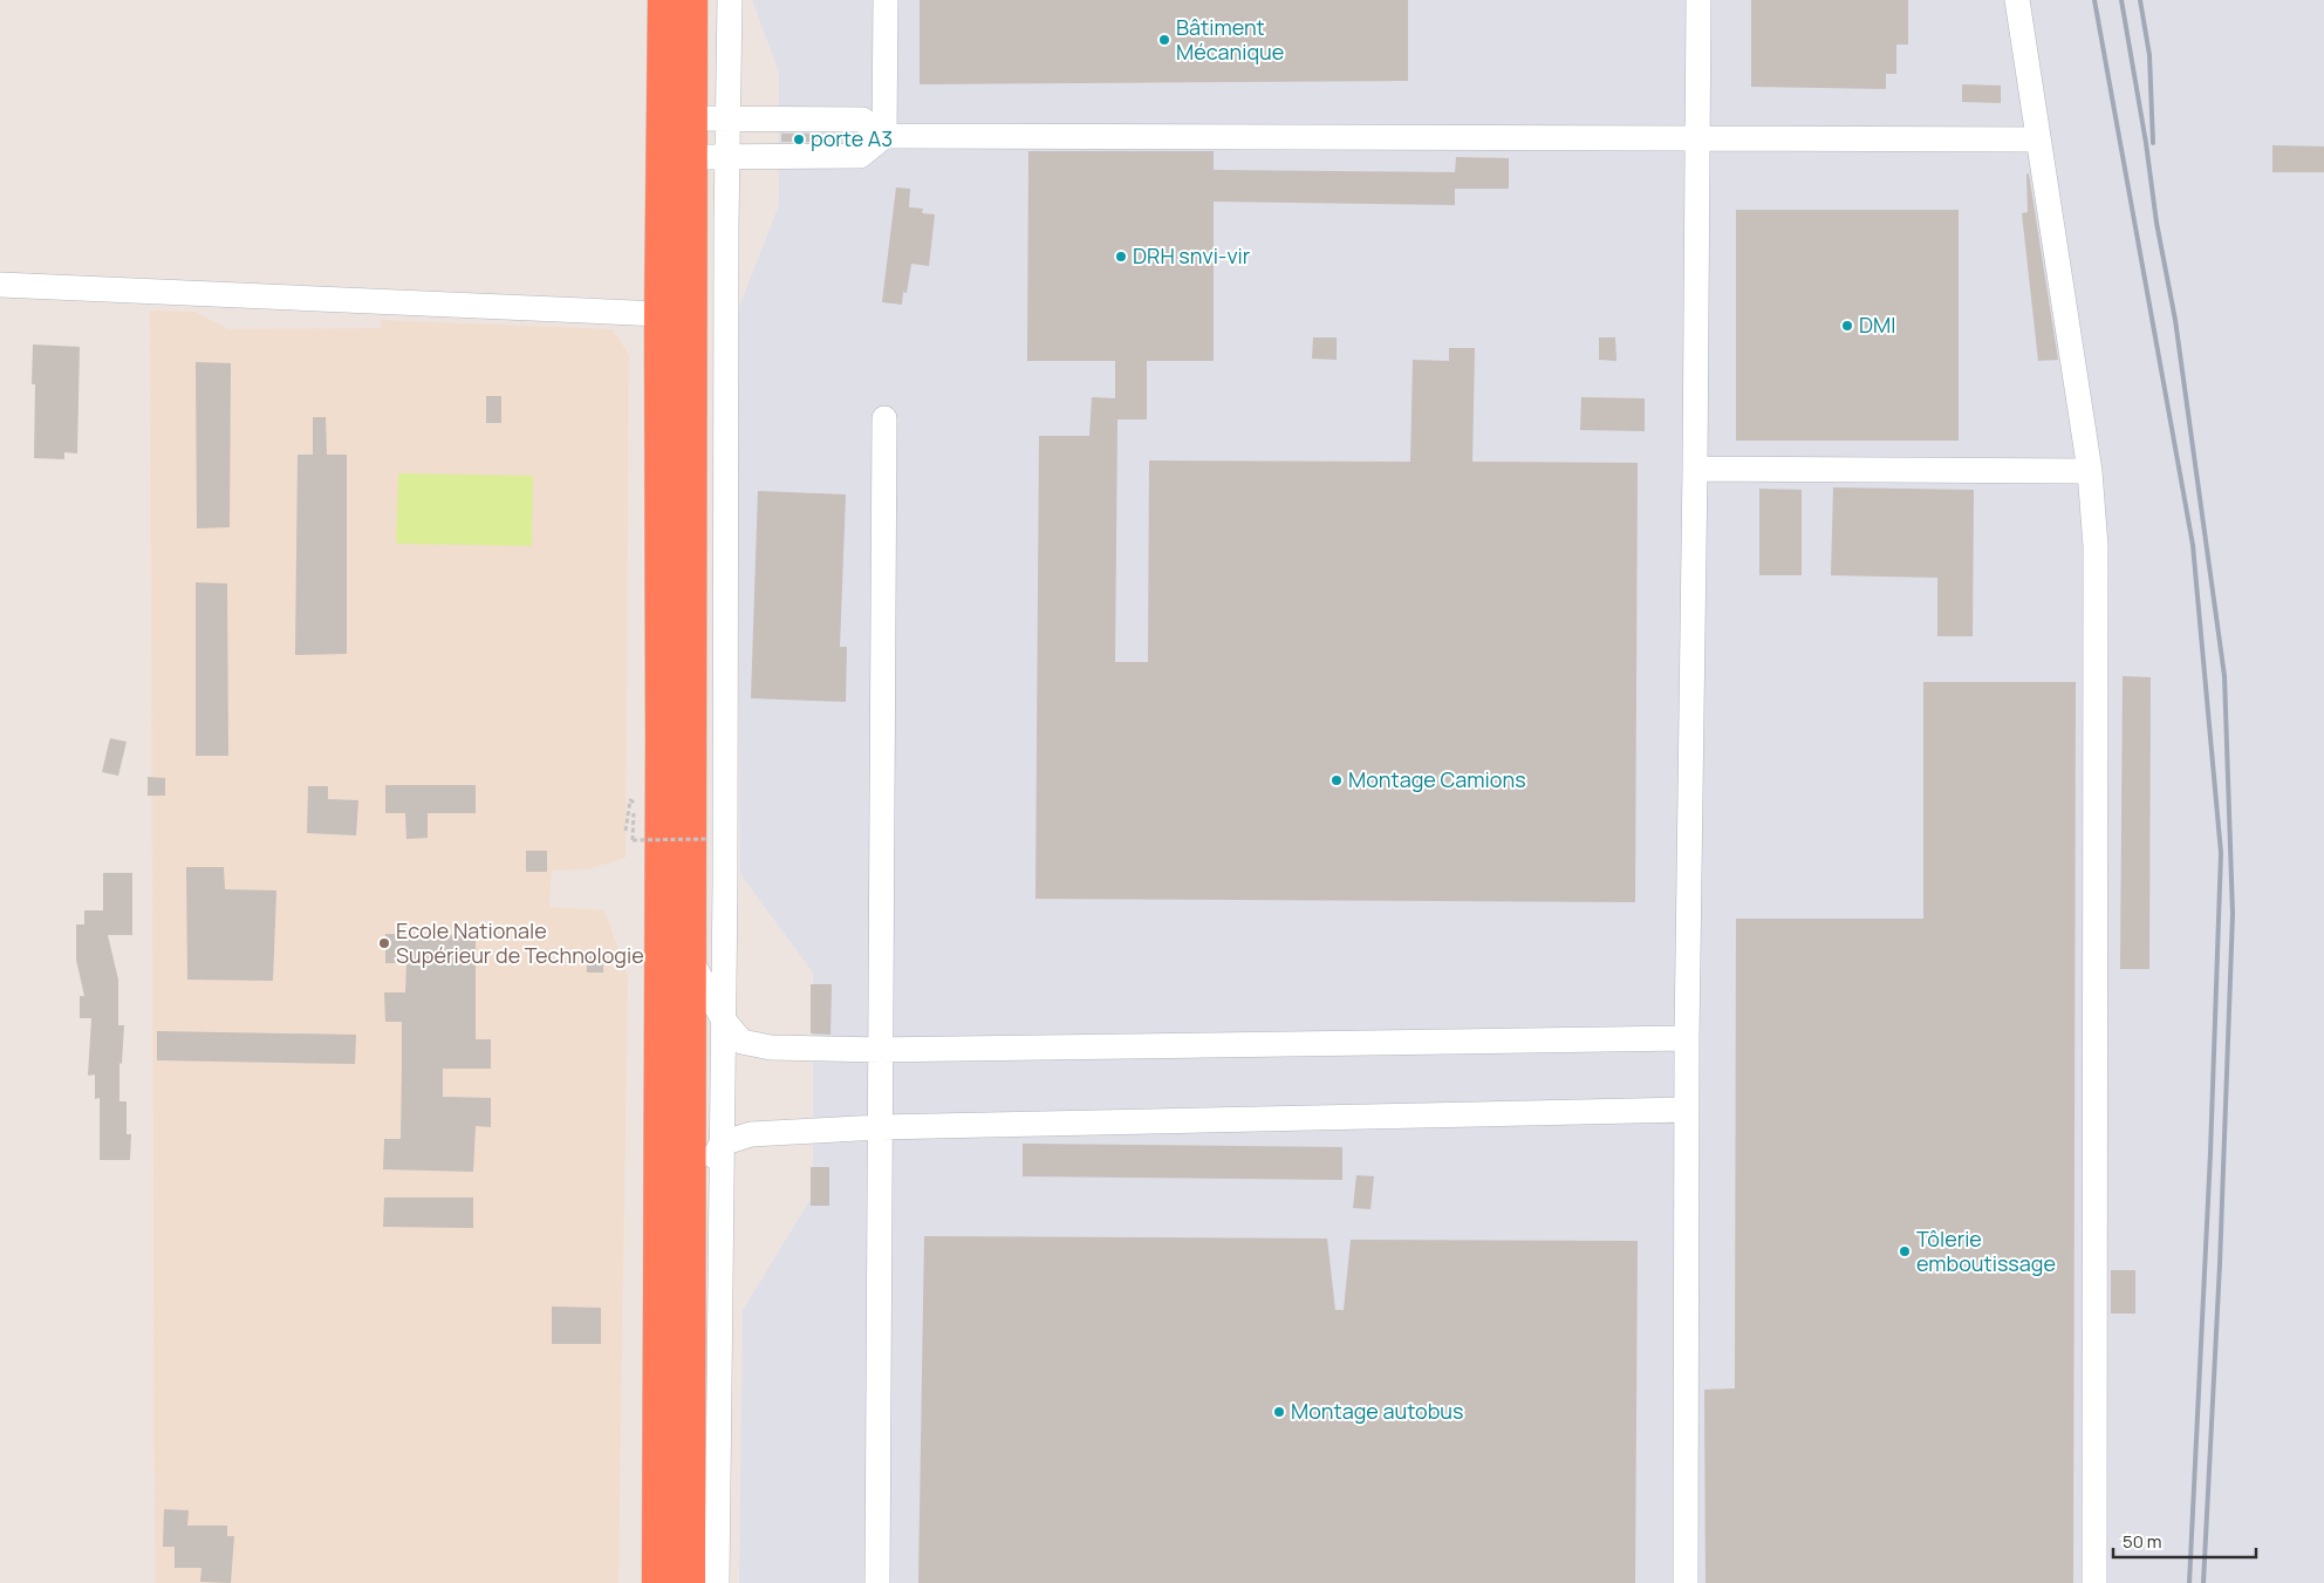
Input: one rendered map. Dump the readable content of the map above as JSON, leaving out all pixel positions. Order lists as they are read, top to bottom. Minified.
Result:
{"places":["Bâtiment Mécanique","porte A3","DRH snvi-vir","DMI","Montage Camions","Ecole Nationale Supérieur de Technologie","Tôlerie emboutissage","Montage autobus"],"scale_bar":"50 m"}
